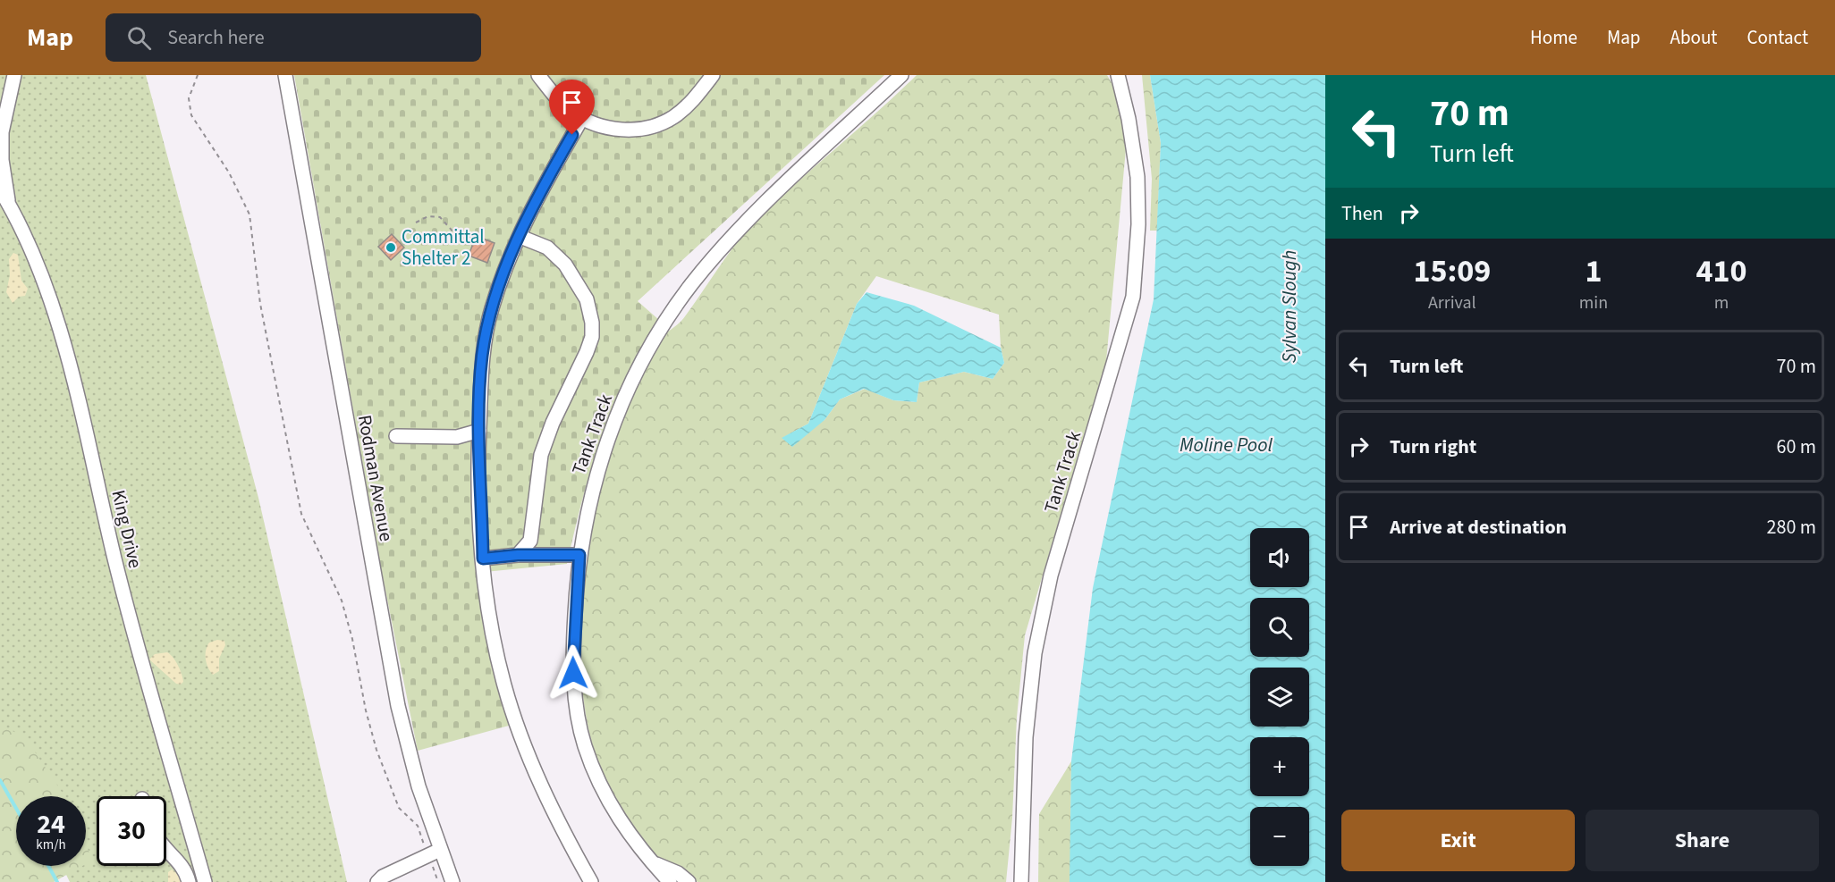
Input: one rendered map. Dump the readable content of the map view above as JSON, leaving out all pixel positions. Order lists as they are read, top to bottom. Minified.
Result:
{"streets":{"street":["Tank Track","Rodman Avenue","King Drive"]},"water":["Sylvan Slough","Moline Pool"],"places":["Committal Shelter 2"],"page":{"header":"Map","search":"Search here","nav":["Home","Map","About","Contact"],"turn":["70 m","Turn left"],"then":"Then","eta":["15:09","Arrival","1","min","410","m"],"list":[{"name":"Turn left","value":"70 m"},{"name":"Turn right","value":"60 m"},{"name":"Arrive at destination","value":"280 m"}],"map_buttons":["+","−"],"speed":"24 km/h","limit":"30","buttons":["Exit","Share"]}}
